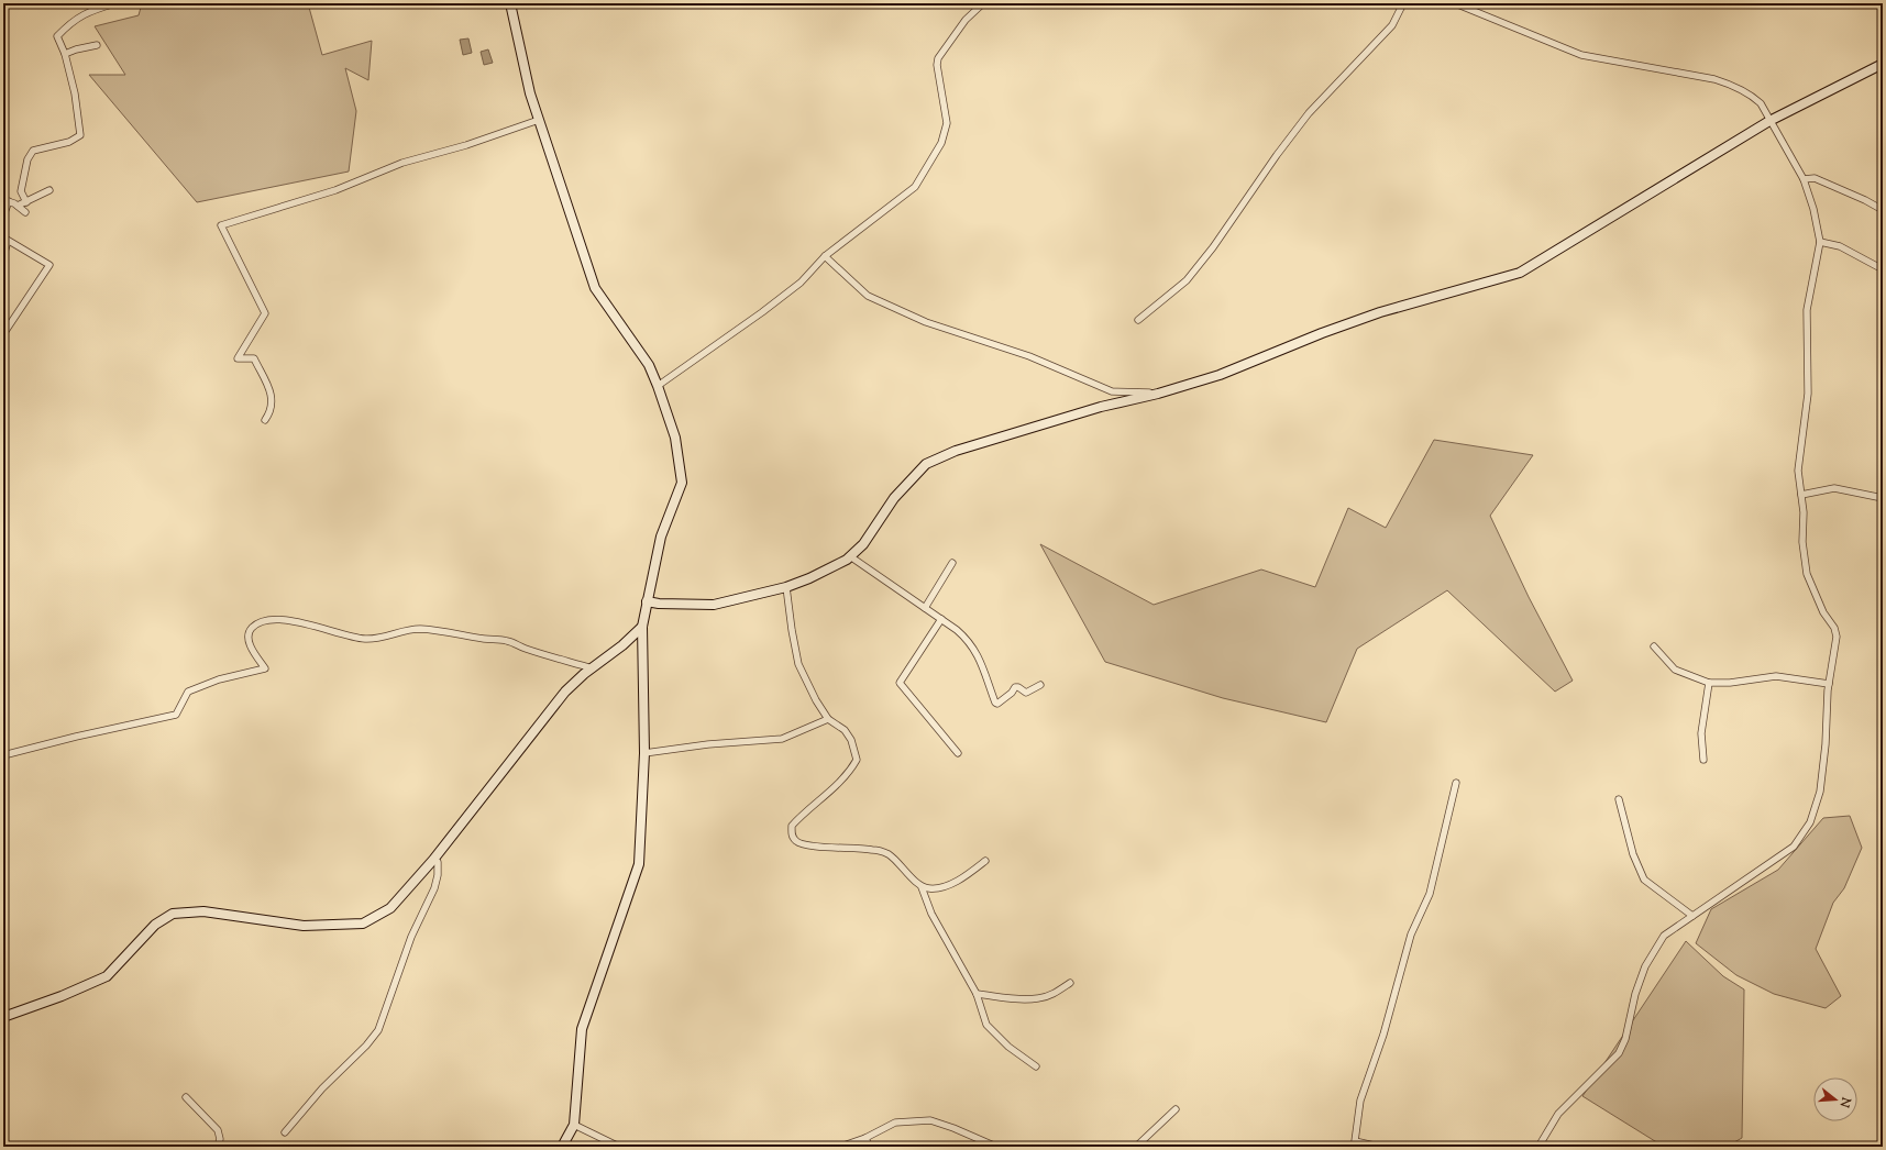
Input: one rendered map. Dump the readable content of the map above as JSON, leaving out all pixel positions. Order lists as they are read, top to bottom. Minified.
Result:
{"north":"right"}
